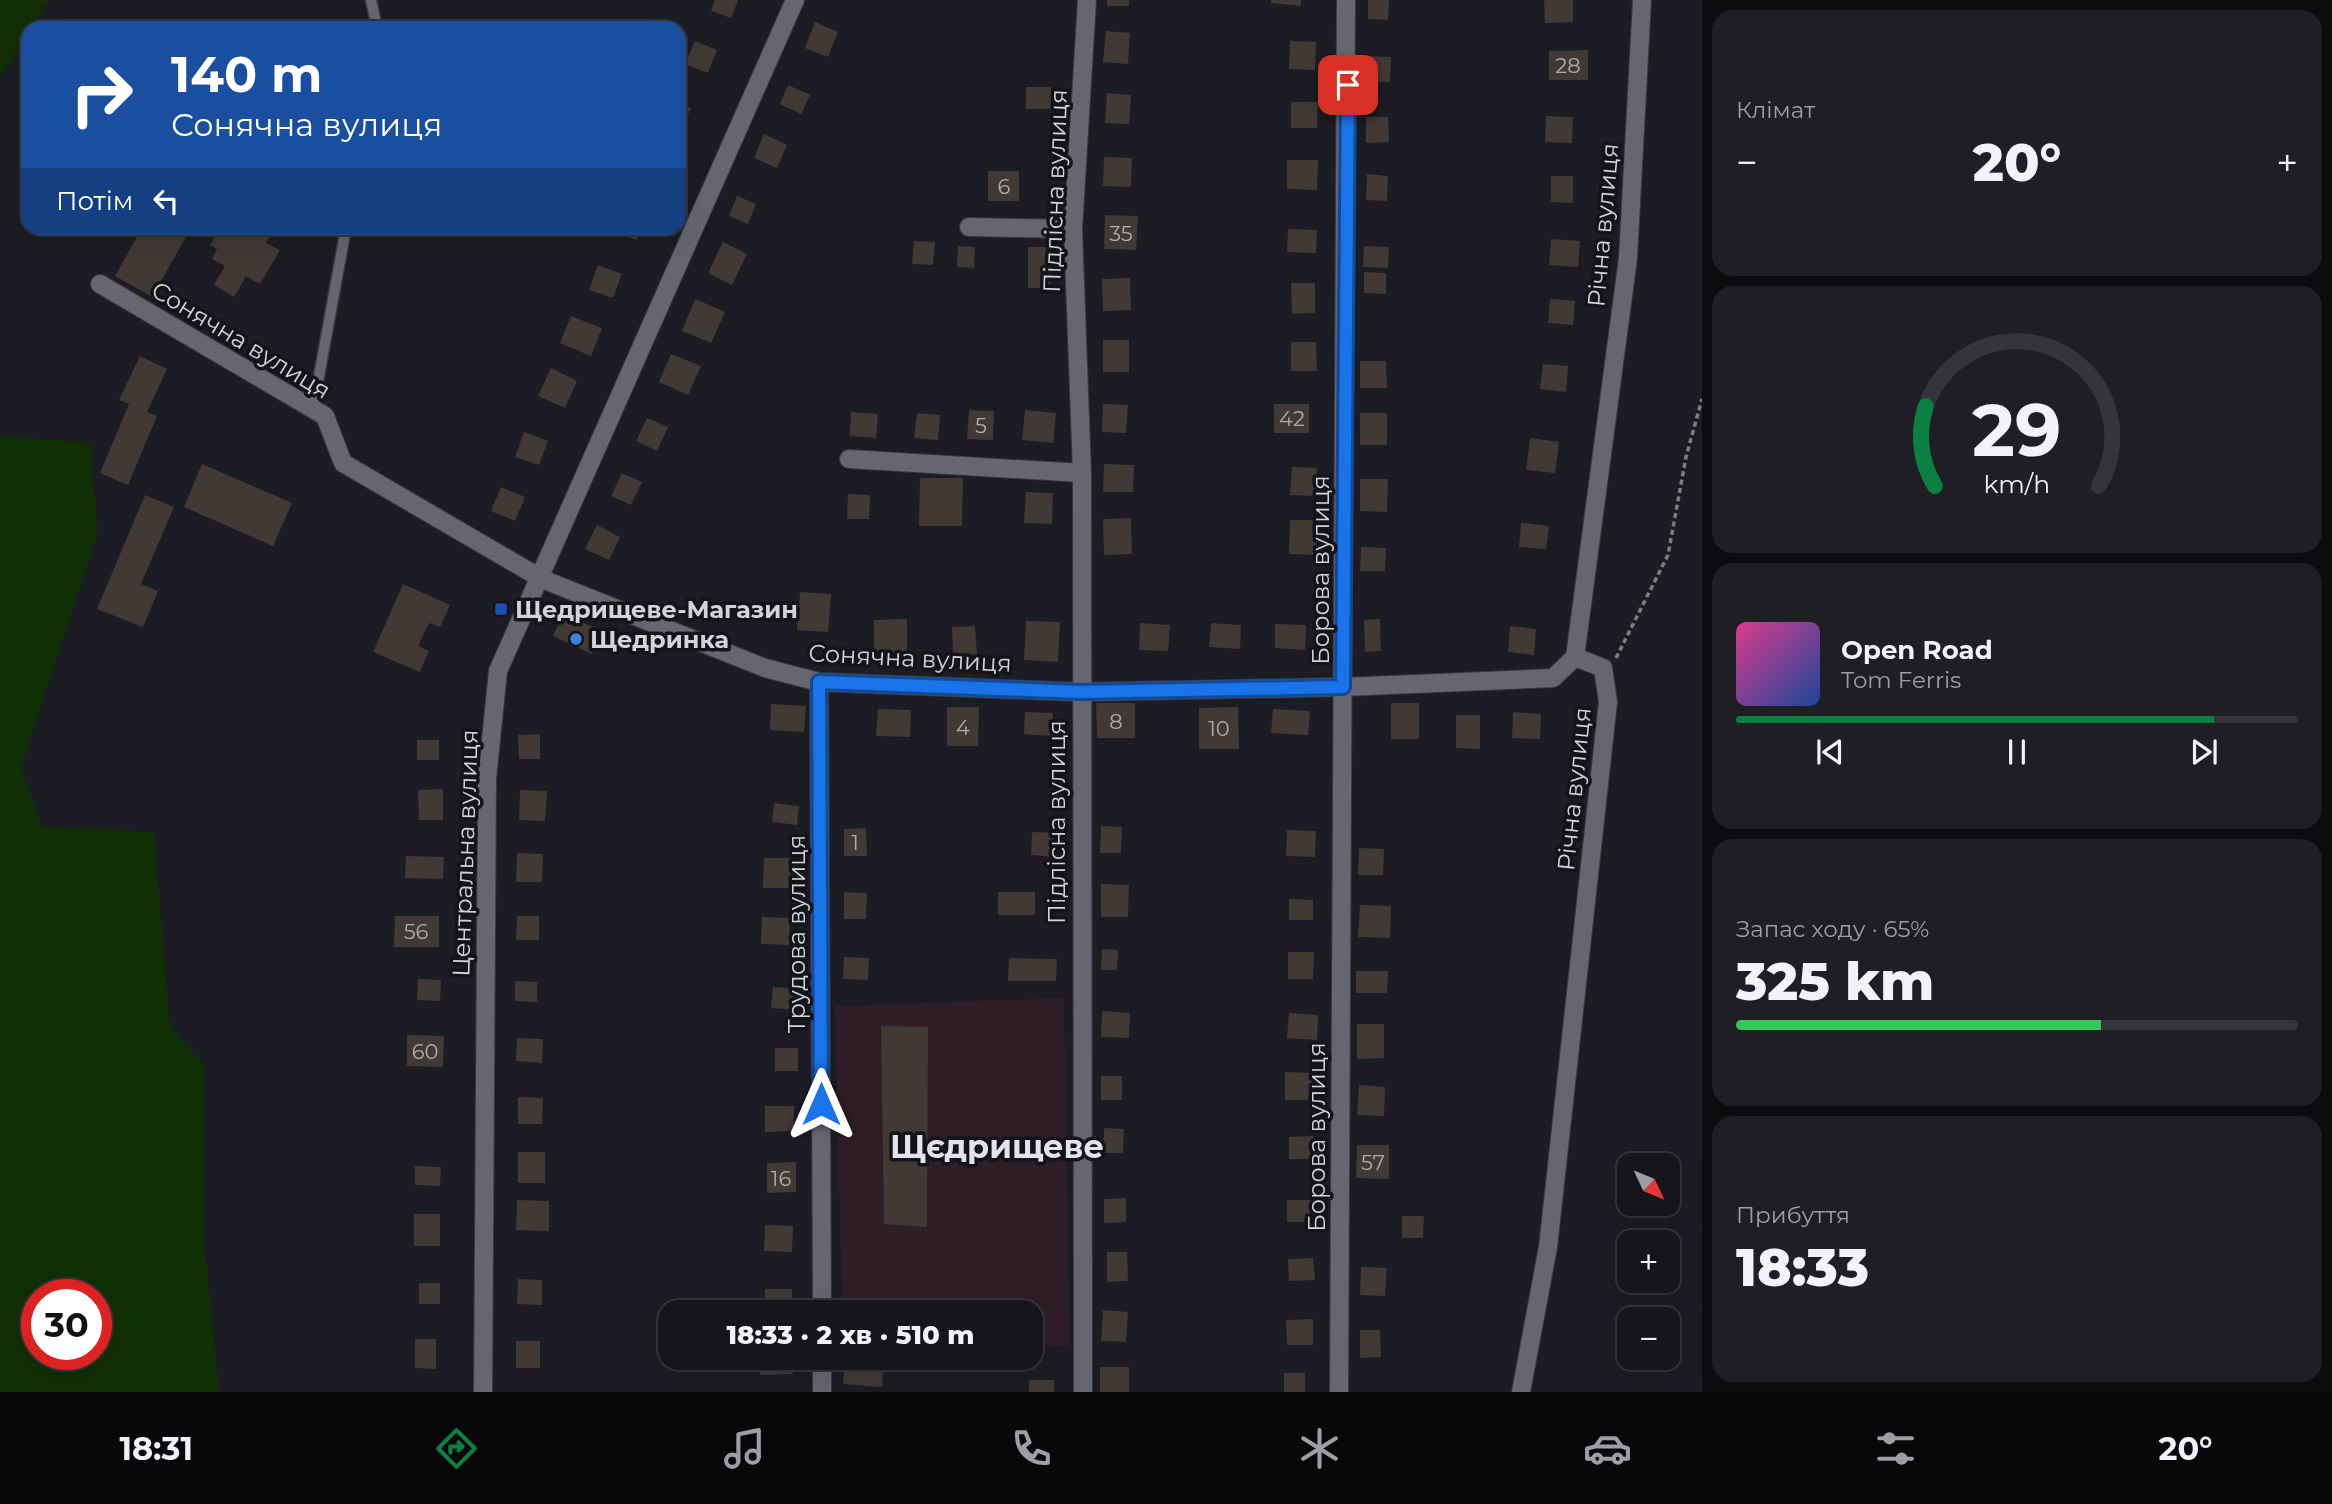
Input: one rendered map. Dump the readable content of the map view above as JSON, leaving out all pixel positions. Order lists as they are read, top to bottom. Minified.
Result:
{"streets":{"street":["Підлісна вулиця","Річна вулиця","Сонячна вулиця","Борова вулиця","Центральна вулиця","Трудова вулиця"]},"crossings":[["Підлісна вулиця","Сонячна вулиця"],["Річна вулиця","Сонячна вулиця"],["Сонячна вулиця","Борова вулиця"],["Сонячна вулиця","Центральна вулиця"],["Сонячна вулиця","Трудова вулиця"]],"districts":["Щєдрищеве"],"places":{"transit":["Щедрищеве-Магазин"],"other":["Щедринка"]},"house_numbers":["28","6","35","42","5","8","4","10","1","56","60","57","16"],"north":"bottom right","page":{"tile":["Клімат",["Запас ходу · 65%","325 km"],["Прибуття","18:33"]],"turn":["140 m","Сонячна вулиця"],"heat":["−","20°","+"],"then":"Потім","song":["Open Road","Tom Ferris"],"map_buttons":["+","−"],"limit":"30","trip":"18:33 · 2 хв · 510 m","tabs":["18:31","20°"],"gauge":["29","km/h"]}}
